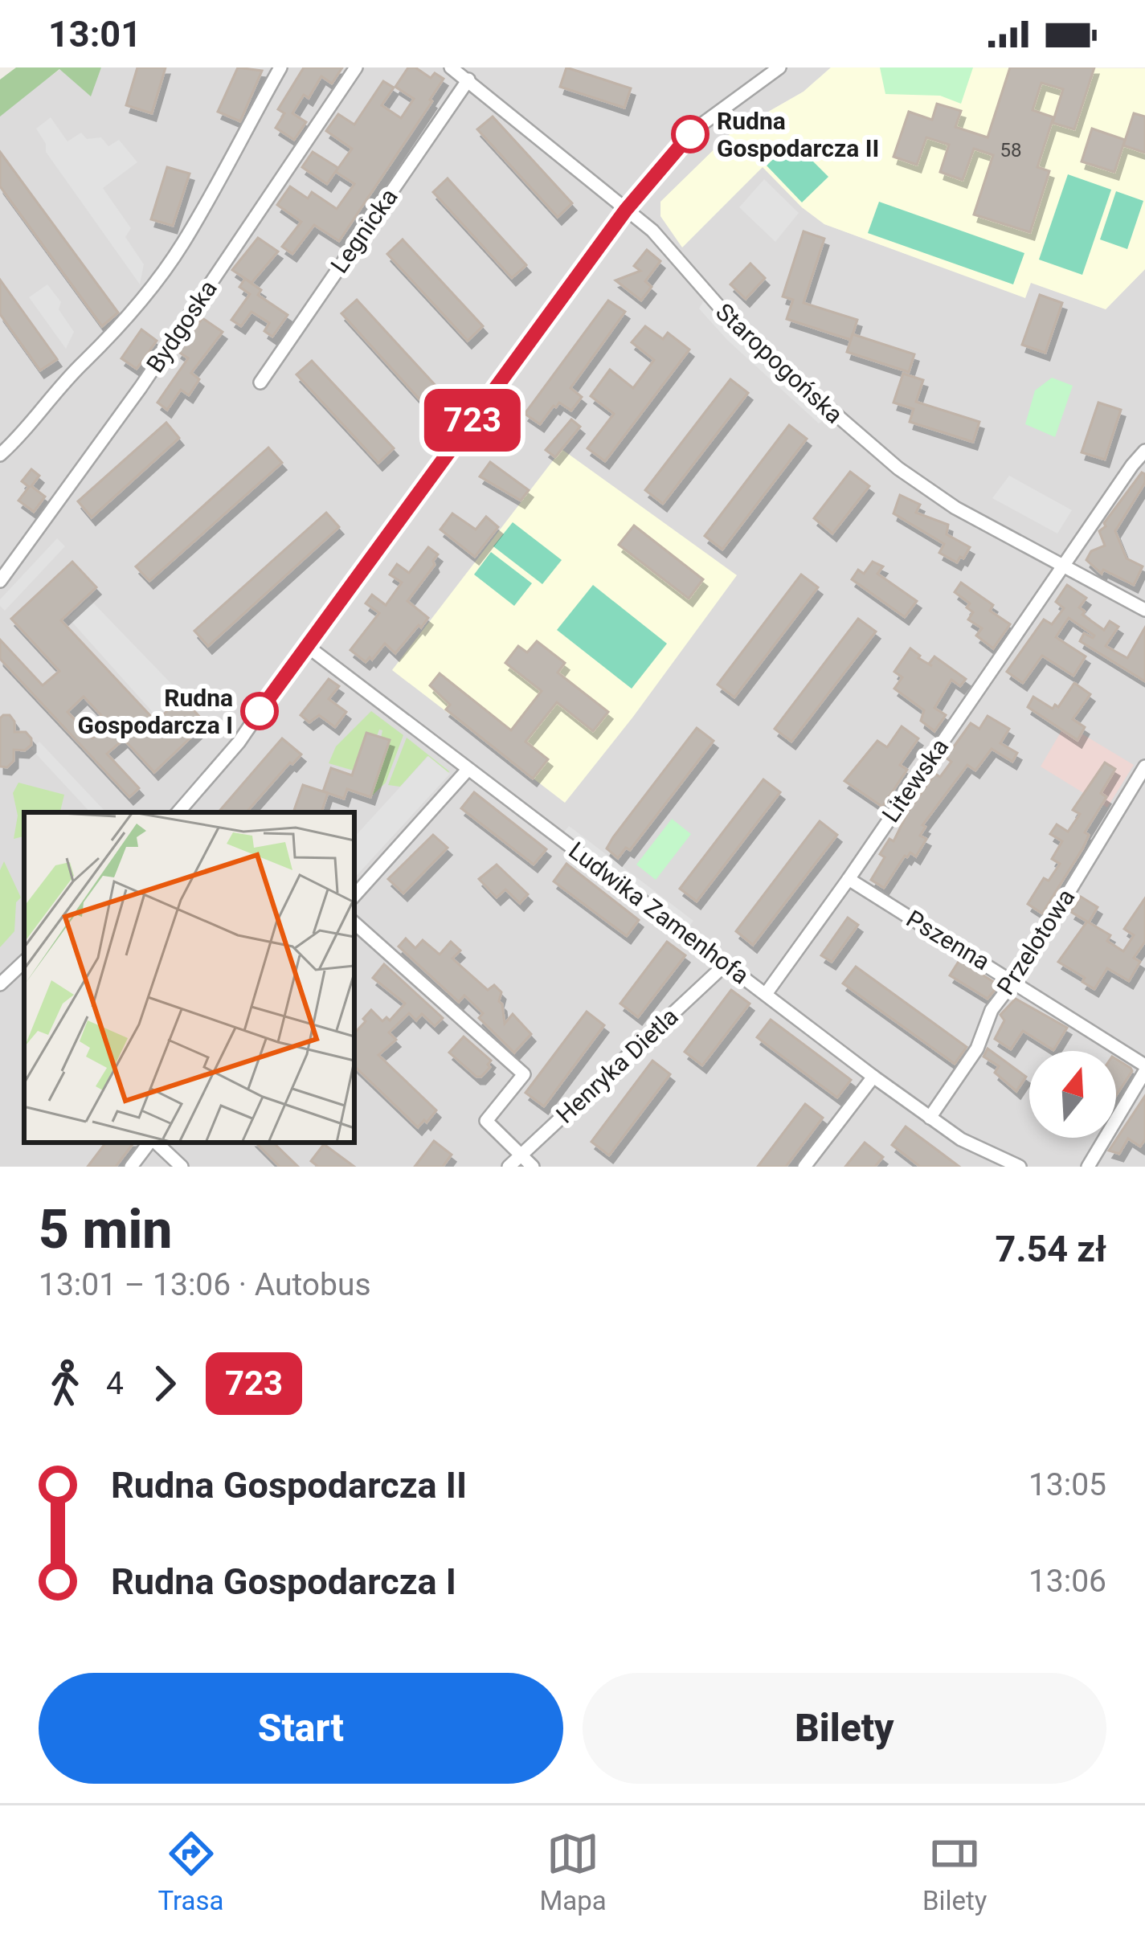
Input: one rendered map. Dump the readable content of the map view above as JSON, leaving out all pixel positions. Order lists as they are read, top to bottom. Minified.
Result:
{"streets":{"street":["Legnicka","Bydgoska","Staropogońska","Litewska","Ludwika Zamenhofa","Pszenna","Przelotowa","Henryka Dietla"]},"crossings":[["Legnicka","Staropogońska"],["Staropogońska","Litewska"],["Litewska","Ludwika Zamenhofa"],["Litewska","Pszenna"],["Ludwika Zamenhofa","Przelotowa"],["Ludwika Zamenhofa","Henryka Dietla"],["Pszenna","Przelotowa"]],"places":["Rudna Gospodarcza II","Rudna Gospodarcza I"],"lines":["bus line 723"],"house_numbers":["58"],"north":"top","page":{"status":"13:01","on_map":"723","heading":["5 min","13:01 – 13:06 · Autobus","7.54 zł"],"legs":["4","723"],"list":[{"name":"Rudna Gospodarcza II","value":"13:05"},{"name":"Rudna Gospodarcza I","value":"13:06"}],"buttons":["Start","Bilety"],"tabs":["Trasa","Mapa","Bilety"]}}
